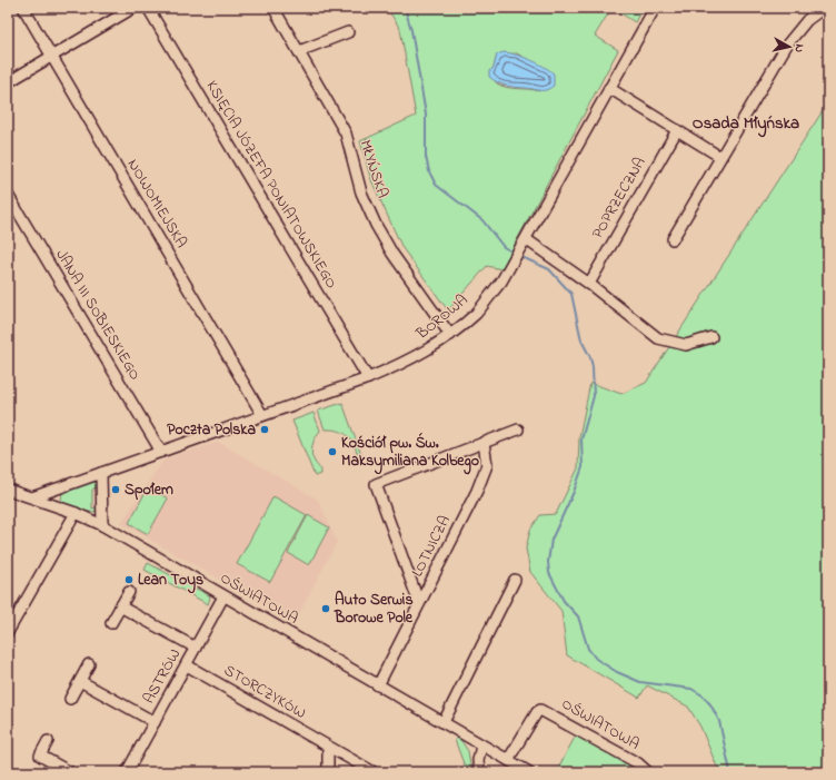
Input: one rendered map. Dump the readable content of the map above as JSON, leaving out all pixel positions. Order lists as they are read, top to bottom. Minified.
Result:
{"streets":{"street":["MŁYŃSKA","KSIĘCIA JÓZEFA PONIATOWSKIEGO","POPRZECZNA","NOWOMIEJSKA","JANA III SOBIESKIEGO","BOROWA","LOTNICZA","OŚWIATOWA","ASTRÓW","STORCZYKÓW"]},"crossings":[["MŁYŃSKA","BOROWA"],["KSIĘCIA JÓZEFA PONIATOWSKIEGO","BOROWA"],["NOWOMIEJSKA","BOROWA"],["JANA III SOBIESKIEGO","BOROWA"],["BOROWA","OŚWIATOWA"],["LOTNICZA","OŚWIATOWA"],["OŚWIATOWA","ASTRÓW"],["ASTRÓW","STORCZYKÓW"]],"districts":["Osada Młyńska"],"places":["Poczta Polska","Kościół pw. Św. Maksymiliana Kolbego","Społem","Lean Toys","Auto Serwis Borowe Pole"],"north":"right"}
